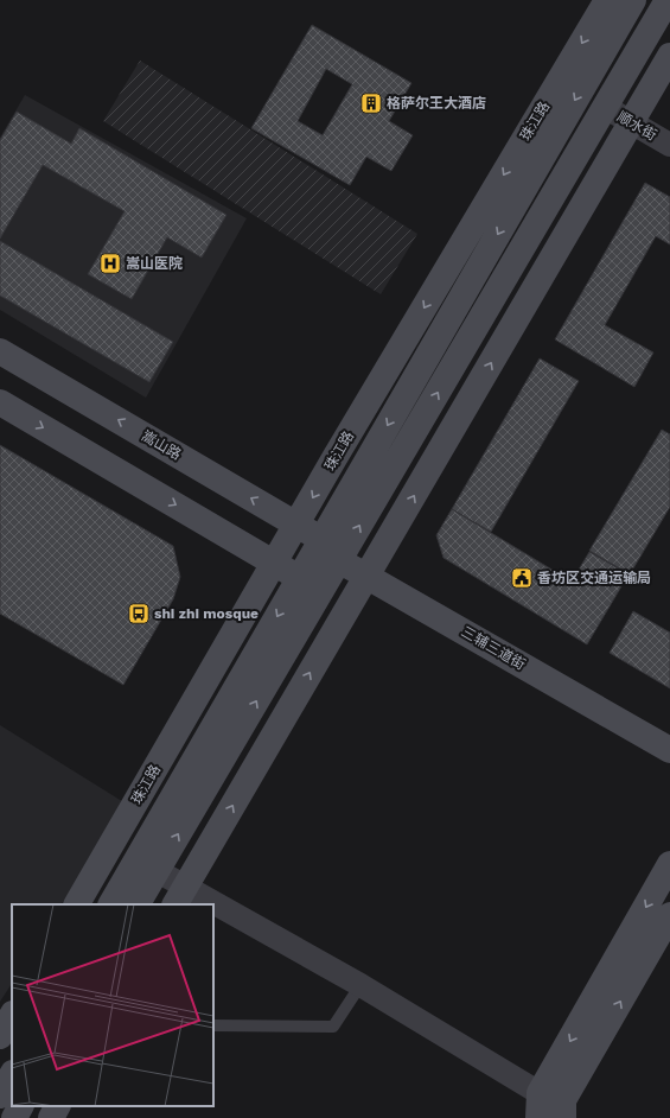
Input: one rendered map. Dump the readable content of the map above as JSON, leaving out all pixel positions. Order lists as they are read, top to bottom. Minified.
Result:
{"streets":{"main road":["珠江路","嵩山路","三辅三道街"],"street":["顺水街"]},"crossings":[["珠江路","顺水街"],["珠江路","嵩山路"],["珠江路","三辅三道街"],["嵩山路","三辅三道街"]],"places":{"building":["格萨尔王大酒店"],"hospital":["嵩山医院"],"public building":["香坊区交通运输局"],"bus stop":["shi zhi mosque"]}}
